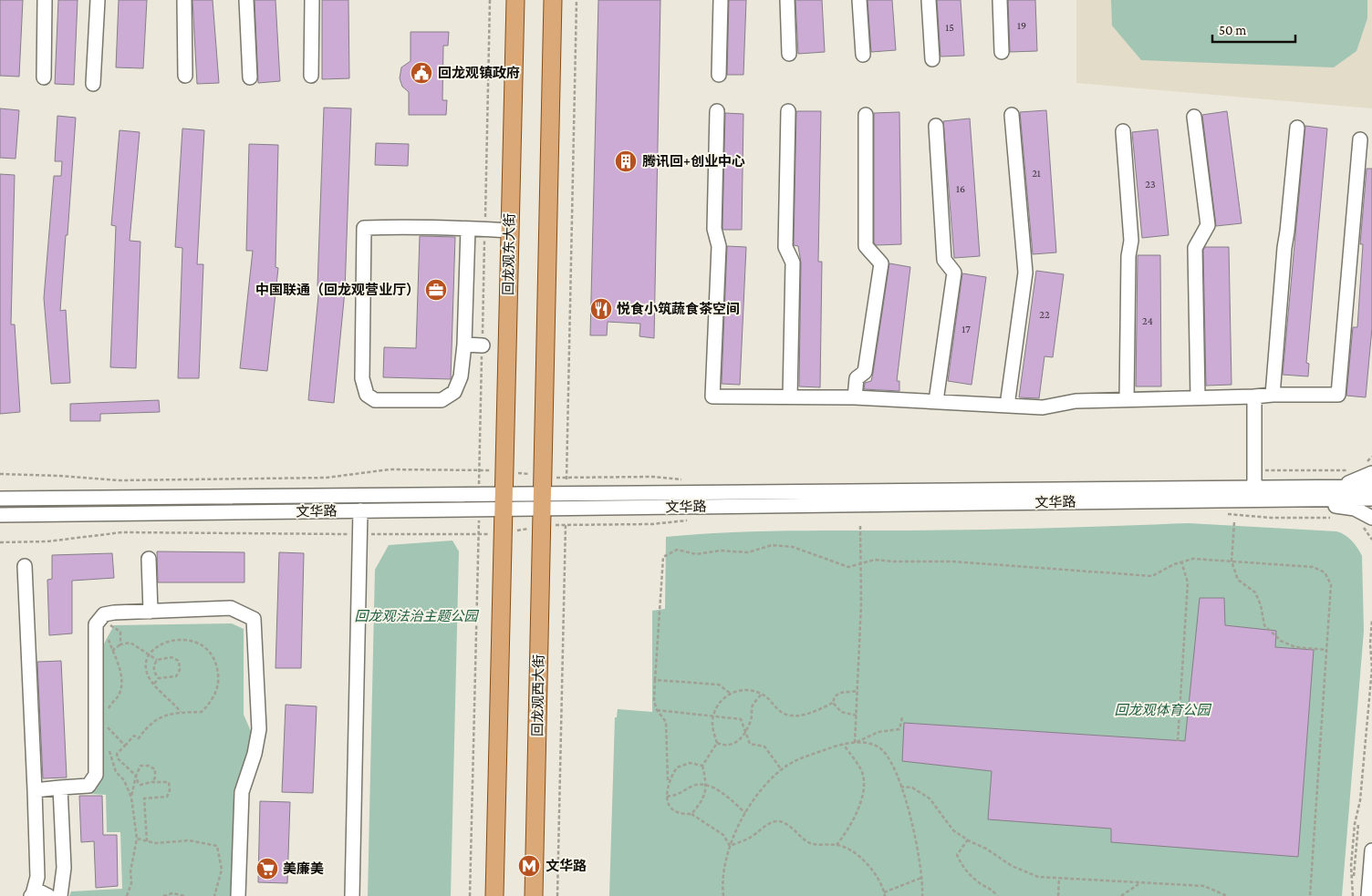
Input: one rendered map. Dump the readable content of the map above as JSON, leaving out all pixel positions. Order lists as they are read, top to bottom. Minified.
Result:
{"streets":{"main road":["回龙观东大街","回龙观西大街"],"street":["文华路"]},"crossings":[["回龙观东大街","文华路"],["文华路","回龙观西大街"]],"parks":["回龙观法治主题公园","回龙观体育公园"],"places":{"public building":["回龙观镇政府"],"building":["腾讯回+创业中心"],"office":["中国联通（回龙观营业厅）"],"restaurant":["悦食小筑蔬食茶空间"],"metro station":["文华路"],"supermarket":["美廉美"]},"house_numbers":["19","15","21","23","16","22","24","17"],"scale_bar":"50 m"}
